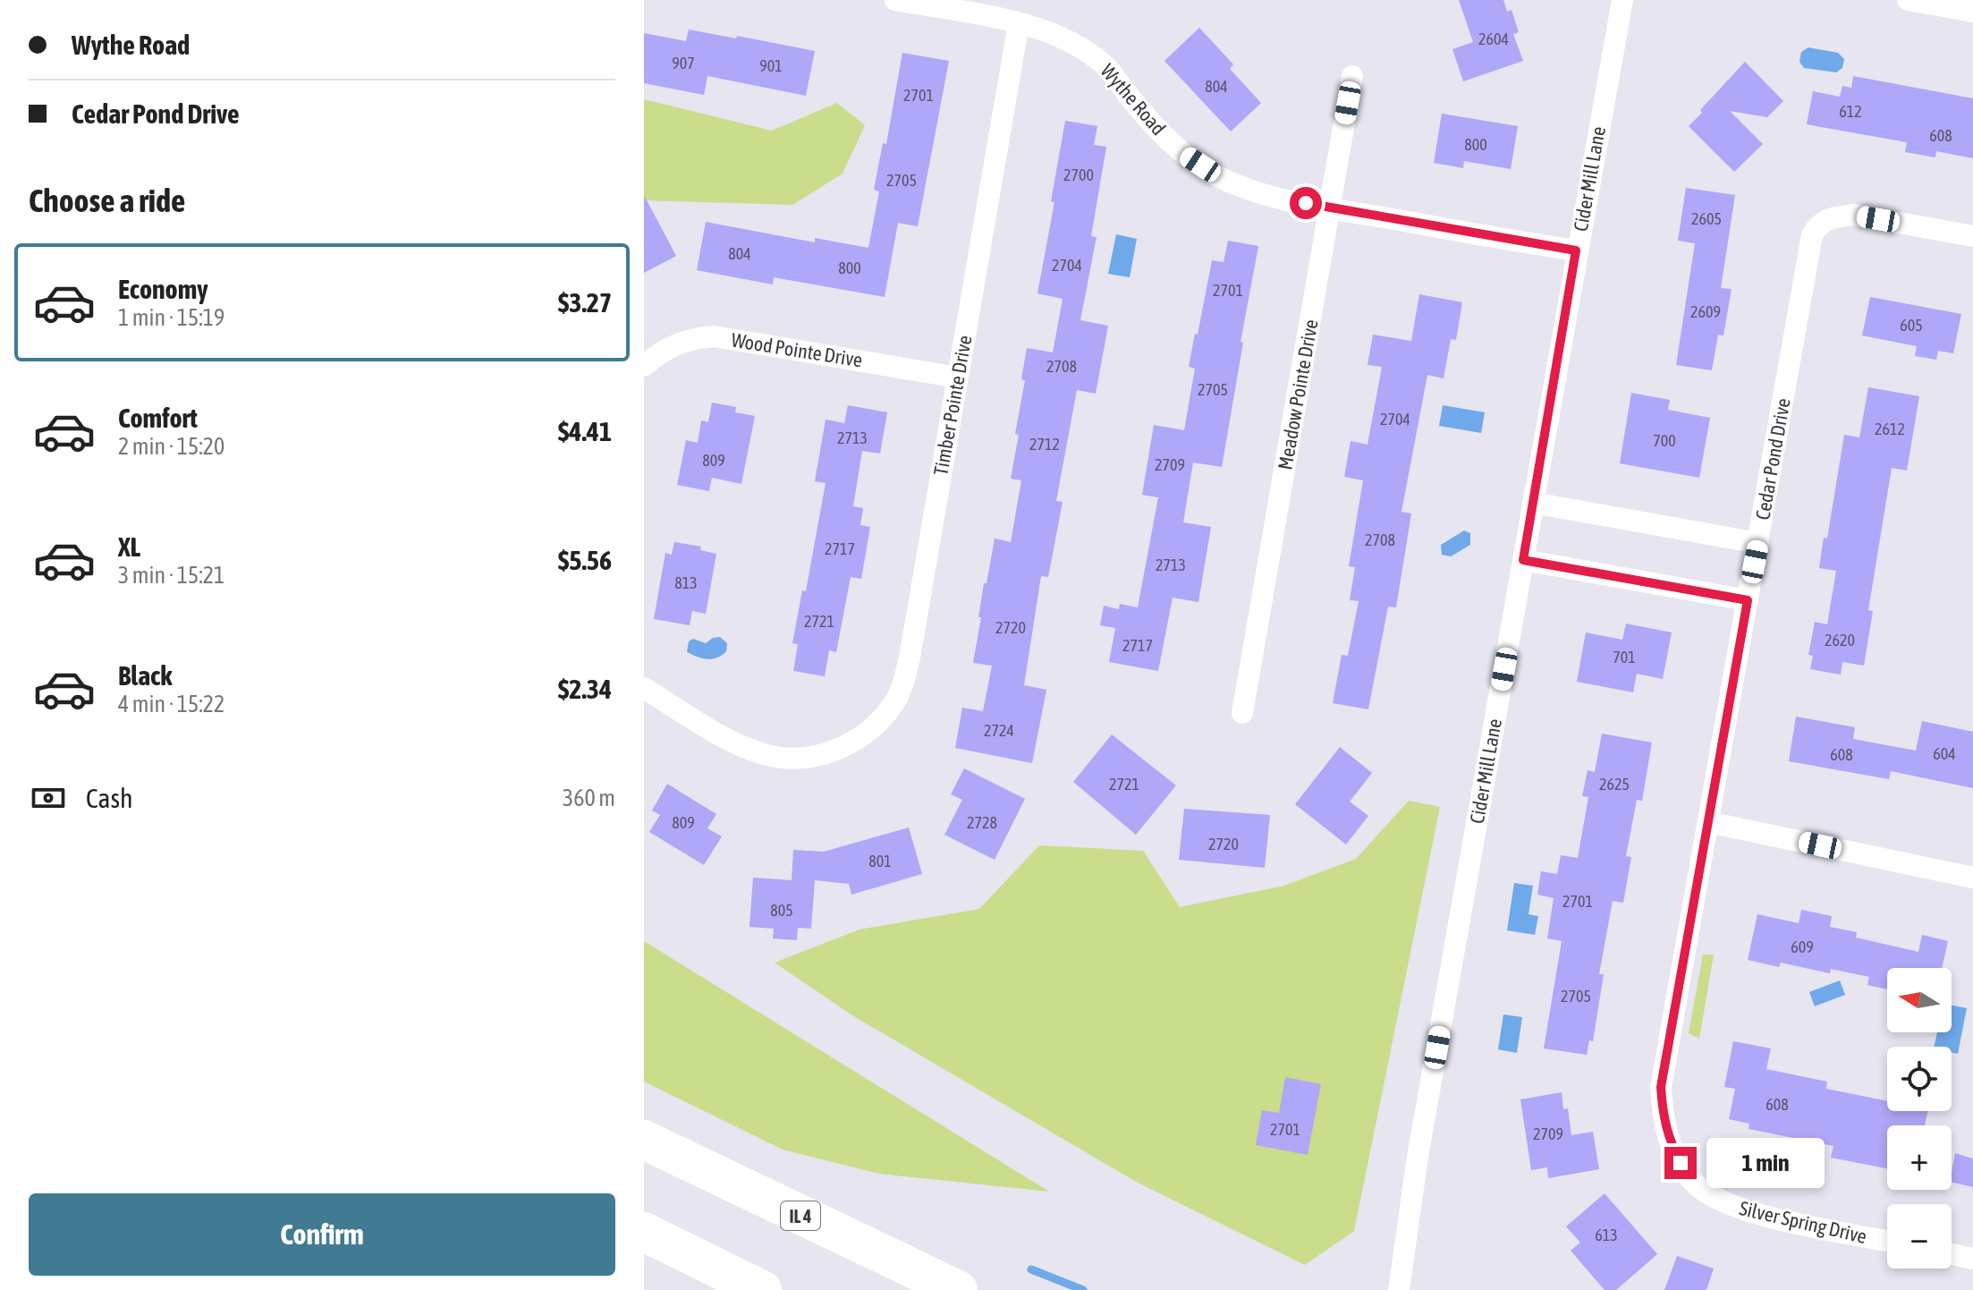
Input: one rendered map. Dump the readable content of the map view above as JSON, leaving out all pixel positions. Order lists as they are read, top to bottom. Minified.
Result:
{"streets":{"highway":["IL 4"],"street":["Wythe Road","Cider Mill Lane","Wood Pointe Drive","Meadow Pointe Drive","Timber Pointe Drive","Cedar Pond Drive","Silver Spring Drive"]},"crossings":[["Wythe Road","Cider Mill Lane"],["Wythe Road","Meadow Pointe Drive"],["Wythe Road","Timber Pointe Drive"],["Wood Pointe Drive","Timber Pointe Drive"],["Cedar Pond Drive","Silver Spring Drive"]],"house_numbers":["2604","907","901","804","2701","612","608","800","2700","2705","2605","804","2704","800","2701","2609","605","2708","2705","2704","2612","2713","700","2712","809","2709","2708","2717","2713","813","2721","2720","2620","2717","701","2724","604","608","2721","2625","809","2728","2720","801","2701","805","609","2705","608","2701","2709","613"],"north":"left","page":{"banner":["Wythe Road","Cedar Pond Drive"],"heading":"Choose a ride","list":[{"name":"Economy","note":"1 min · 15:19","value":"$3.27"},{"name":"Comfort","note":"2 min · 15:20","value":"$4.41"},{"name":"XL","note":"3 min · 15:21","value":"$5.56"},{"name":"Black","note":"4 min · 15:22","value":"$2.34"}],"pay":["Cash","360 m"],"map_buttons":["+","−"],"bubble":"1 min","buttons":"Confirm"}}
